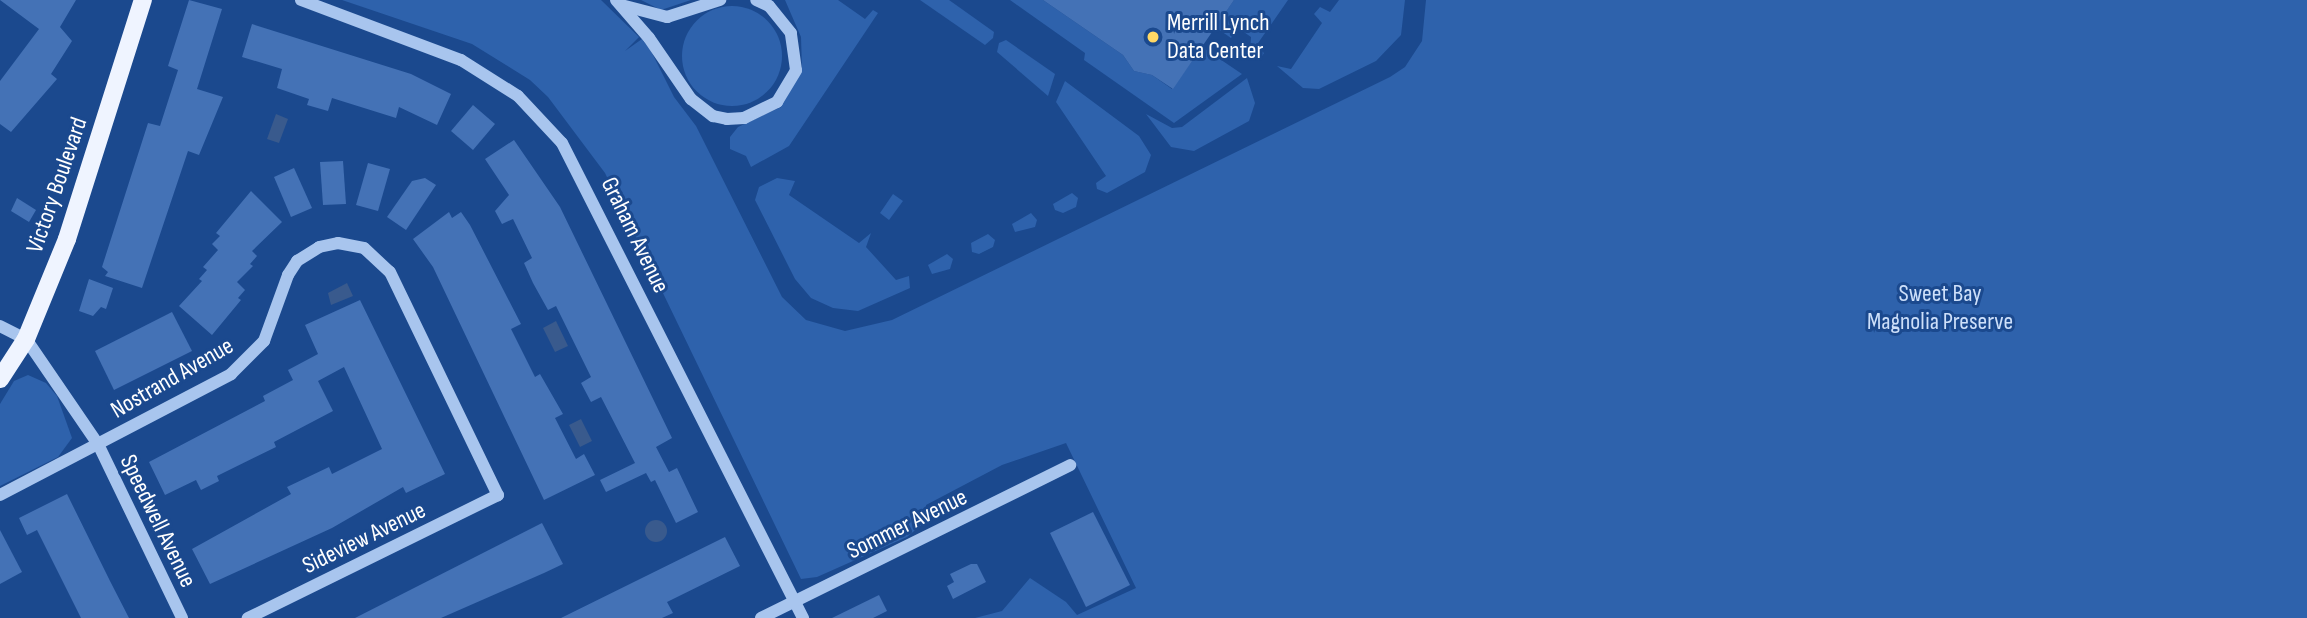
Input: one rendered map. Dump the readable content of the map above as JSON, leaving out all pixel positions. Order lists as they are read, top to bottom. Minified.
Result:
{"streets":{"main road":["Victory Boulevard"],"street":["Graham Avenue","Nostrand Avenue","Speedwell Avenue","Sommer Avenue","Sideview Avenue"]},"crossings":[["Victory Boulevard","Speedwell Avenue"],["Graham Avenue","Sommer Avenue"],["Nostrand Avenue","Speedwell Avenue"],["Nostrand Avenue","Sideview Avenue"]],"parks":["Sweet Bay Magnolia Preserve"],"places":["Merrill Lynch Data Center"]}
